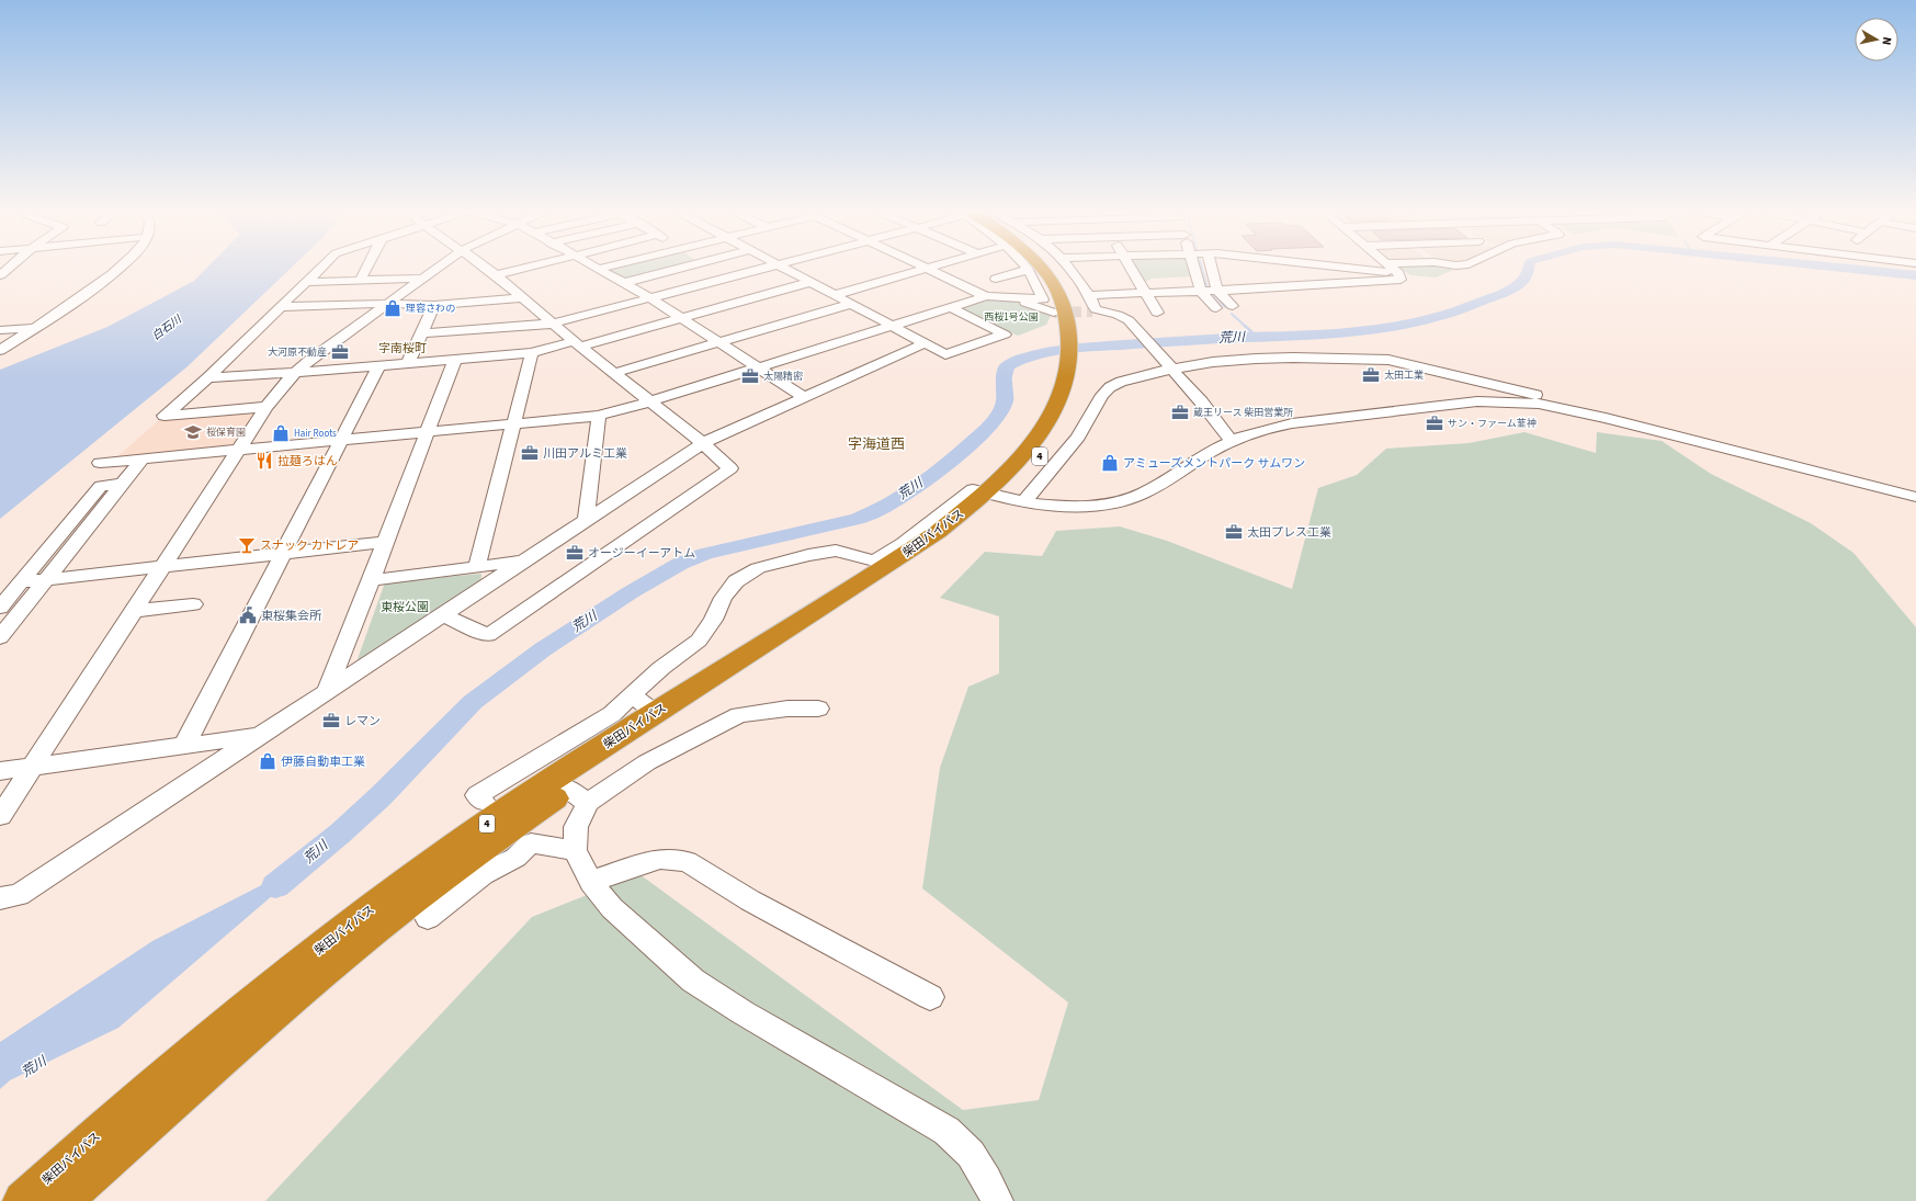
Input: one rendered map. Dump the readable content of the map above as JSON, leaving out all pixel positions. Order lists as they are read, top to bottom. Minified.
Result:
{"streets":{"highway":["4","柴田バイパス"]},"districts":["字南桜町","字海道西"],"water":["白石川","荒川"],"parks":["西桜1号公園","東桜公園"],"places":{"shop":["理容さわの","Hair Roots","アミューズメントパーク サムワン","伊藤自動車工業"],"office":["大河原不動産","太田工業","太陽精密","蔵王リース 柴田営業所","サン・ファーム韮神","川田アルミ工業","太田プレス工業","オージーイーアトム","レマン"],"school or university":["桜保育園"],"restaurant":["拉麺ろはん"],"bar":["スナック カトレア"],"public building":["東桜集会所"]},"north":"right"}
